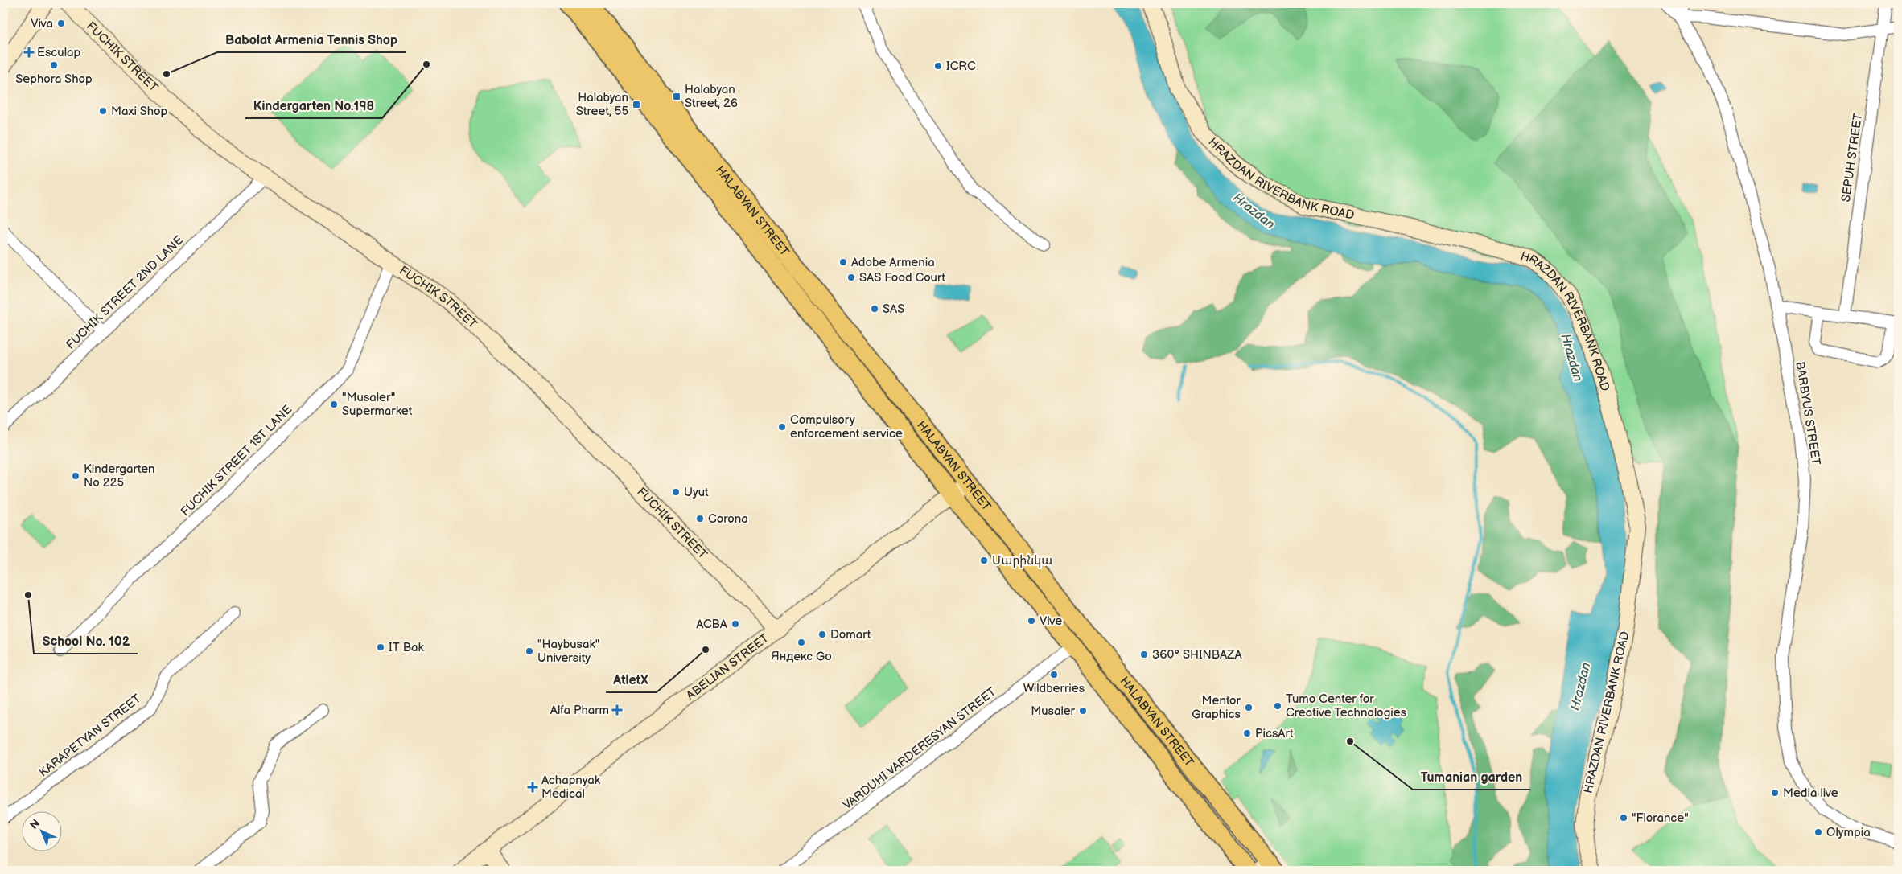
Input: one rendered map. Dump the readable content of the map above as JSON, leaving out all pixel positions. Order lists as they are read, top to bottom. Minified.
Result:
{"streets":{"main road":["HALABYAN STREET"],"street":["FUCHIK STREET","SEPUH STREET","HRAZDAN RIVERBANK ROAD","FUCHIK STREET 2ND LANE","BARBYUS STREET","FUCHIK STREET 1ST LANE","ABELIAN STREET","KARAPETYAN STREET","VARDUHI VARDERESYAN STREET"]},"crossings":[["FUCHIK STREET","FUCHIK STREET 2ND LANE"],["FUCHIK STREET","FUCHIK STREET 1ST LANE"],["FUCHIK STREET","ABELIAN STREET"],["HALABYAN STREET","ABELIAN STREET"],["HALABYAN STREET","VARDUHI VARDERESYAN STREET"]],"water":["Hrazdan"],"places":{"other":["Viva","Kindergarten No.198","Sephora Shop","ICRC","Babolat Armenia Tennis Shop","Maxi Shop","Adobe Armenia","SAS Food Court","SAS","\"Musaler\" Supermarket","Compulsory enforcement service","Kindergarten No 225","Uyut","Corona","Մարինկա","School No. 102","Vive","ACBA","Domart","Яндекс Go","IT Bak","AtletX","\"Haybusak\" University","360° SHINBAZA","Wildberries","Tumo Center for Creative Technologies","Mentor Graphics","Musaler","PicsArt","Tumanian garden","Media live","\"Florance\"","Olympia"],"health":["Esculap","Alfa Pharm","Achapnyak Medical"],"transit":["Halabyan Street, 26","Halabyan Street, 55"]},"north":"top left"}
